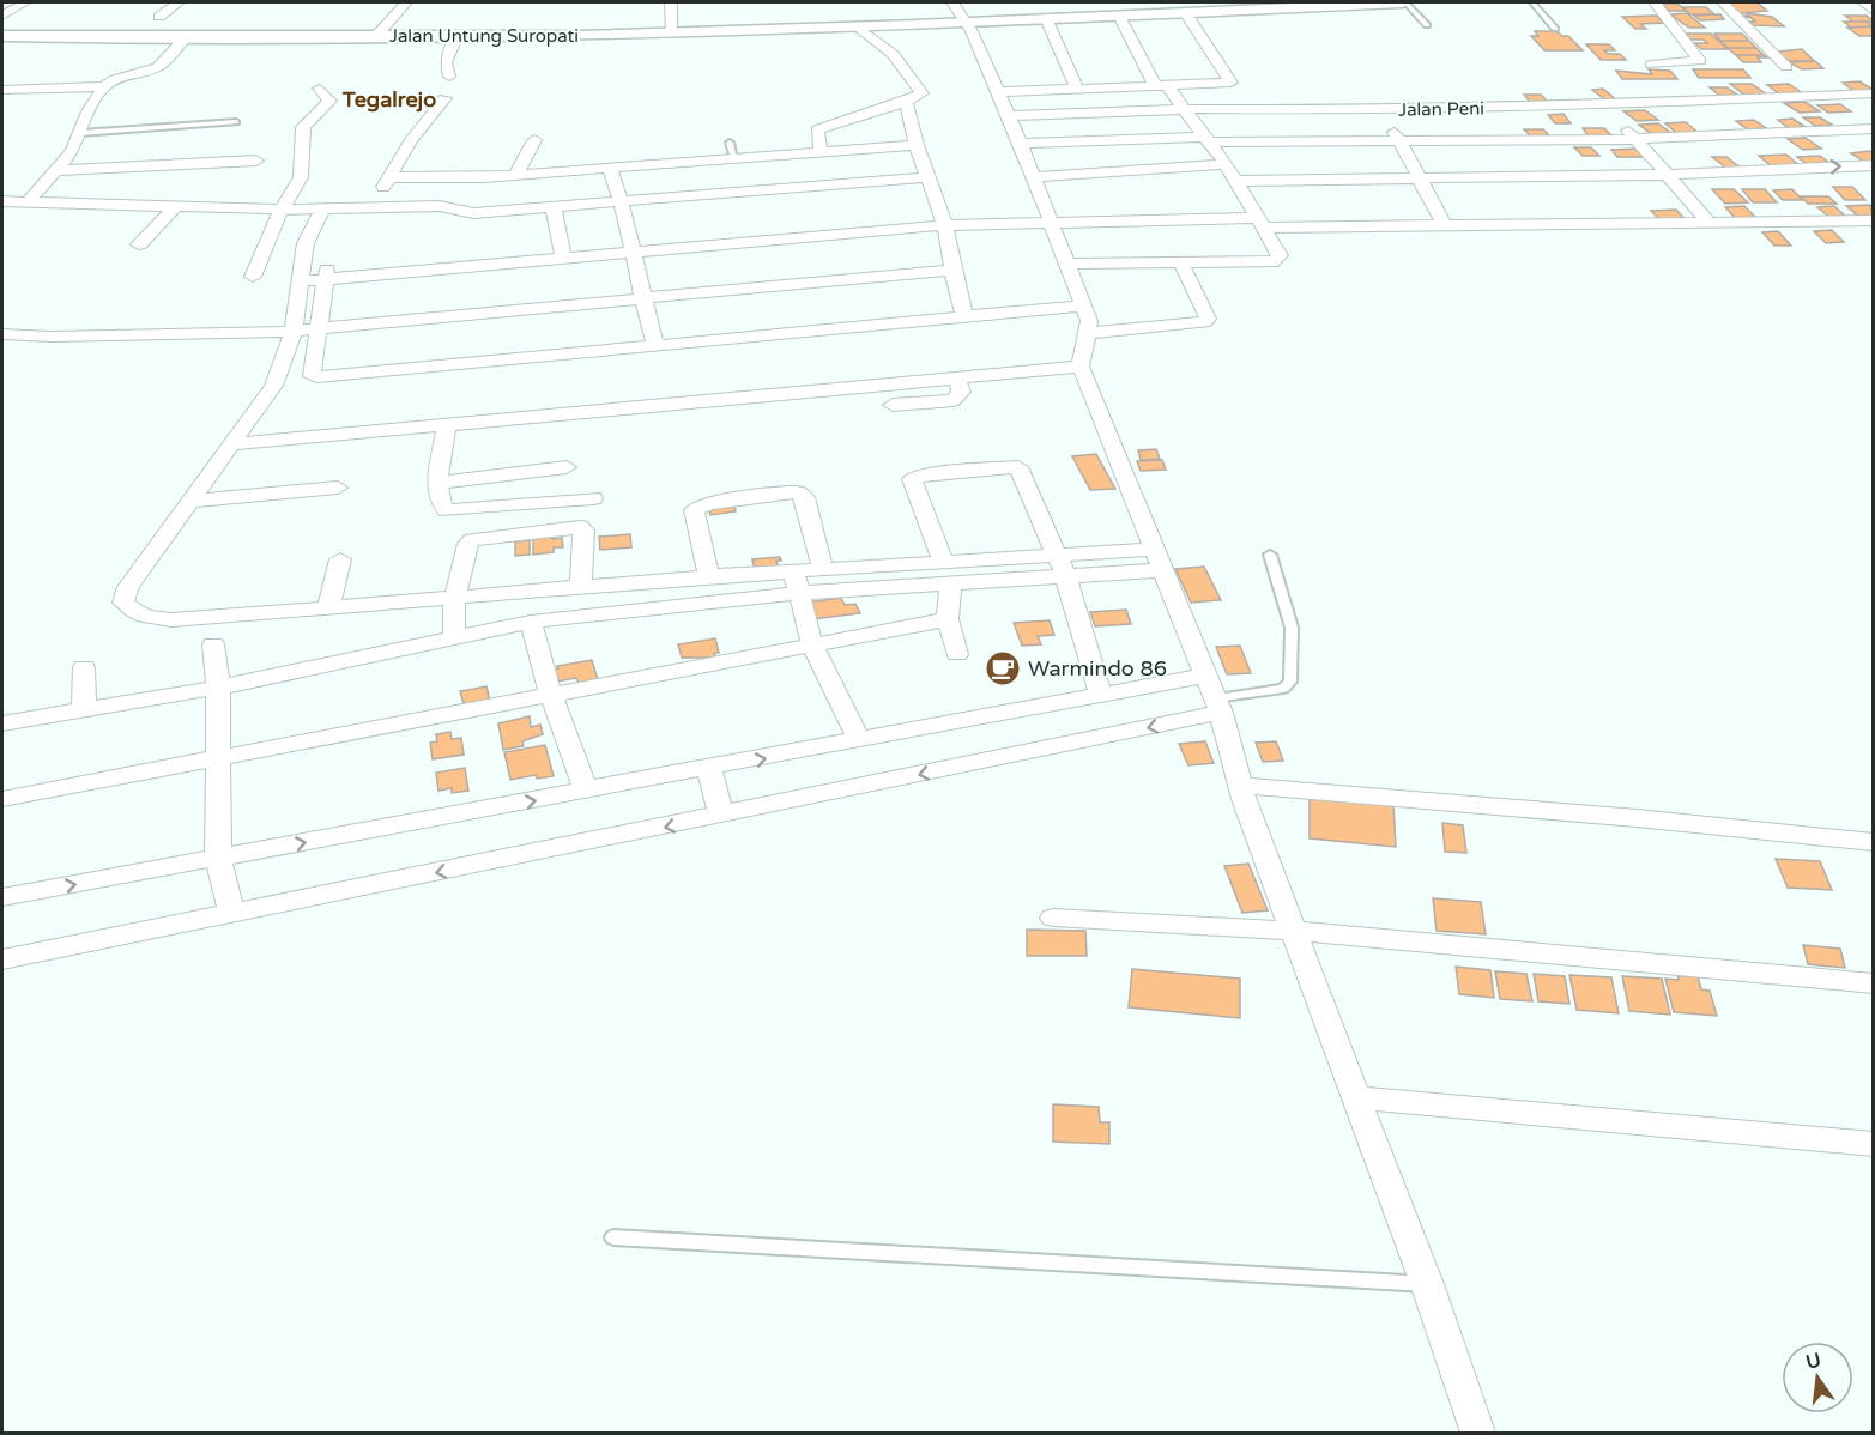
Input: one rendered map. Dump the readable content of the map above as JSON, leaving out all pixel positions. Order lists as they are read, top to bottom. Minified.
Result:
{"streets":{"street":["Jalan Untung Suropati","Jalan Peni"]},"districts":["Tegalrejo"],"places":{"cafe":["Warmindo 86"]},"north":"top"}
